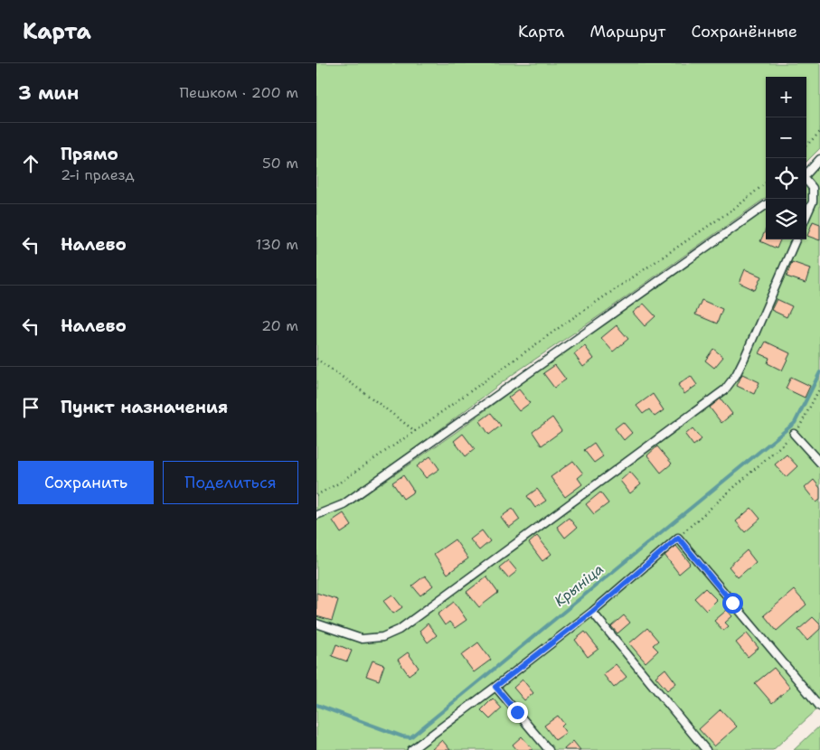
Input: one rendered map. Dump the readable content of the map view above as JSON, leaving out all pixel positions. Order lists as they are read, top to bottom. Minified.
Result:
{"water":["Крыніца"],"page":{"header":"Карта","nav":["Карта","Маршрут","Сохранённые"],"heading":["3 мин","Пешком · 200 m"],"map_buttons":["+","−"],"list":[["Прямо","2-і праезд","50 m"],["Налево","130 m"],["Налево","20 m"],"Пункт назначения"],"buttons":["Сохранить","Поделиться"]}}
